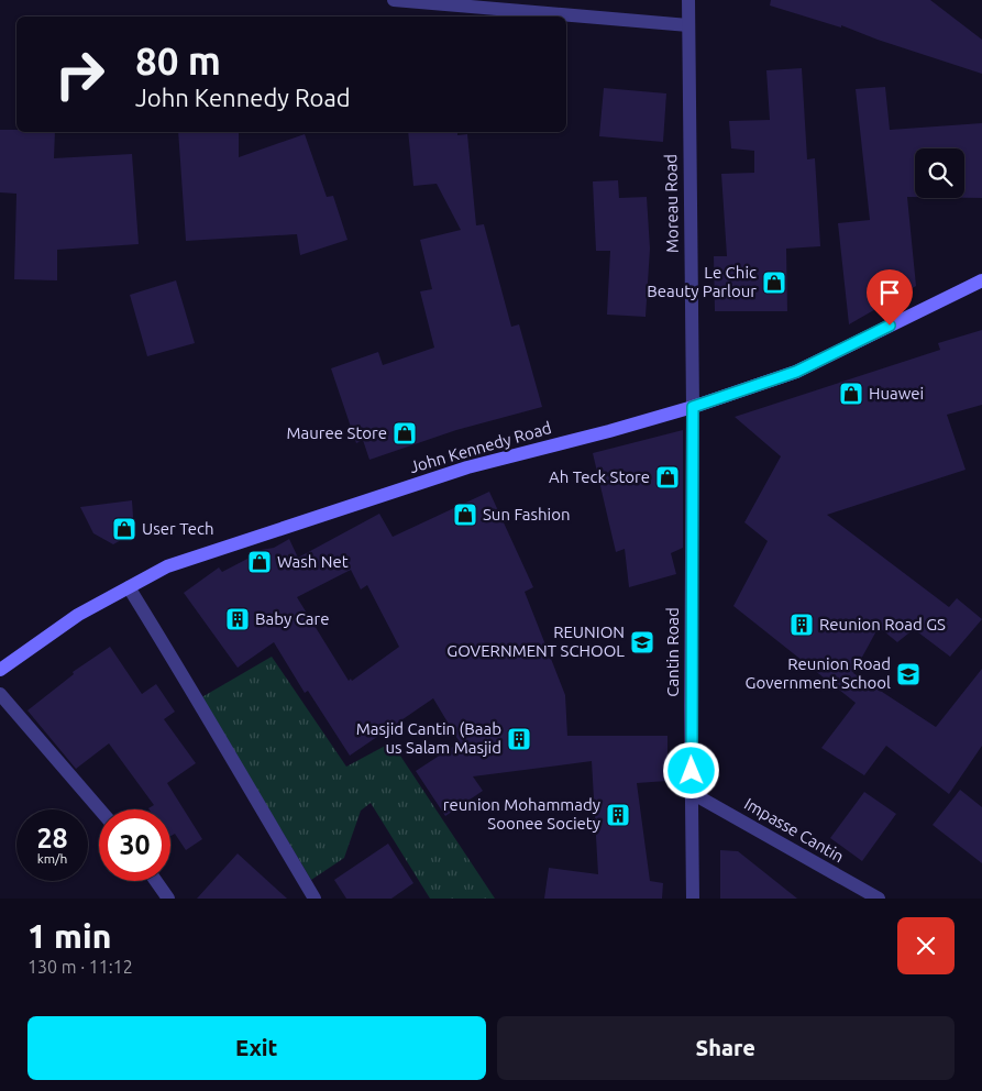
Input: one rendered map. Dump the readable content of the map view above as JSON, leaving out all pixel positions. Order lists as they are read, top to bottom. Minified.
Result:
{"streets":{"main road":["John Kennedy Road"],"street":["Moreau Road","Cantin Road","Impasse Cantin"]},"crossings":[["Moreau Road","John Kennedy Road"],["Moreau Road","Cantin Road"],["John Kennedy Road","Cantin Road"],["Cantin Road","Impasse Cantin"]],"places":{"shop":["Le Chic Beauty Parlour","Huawei","Mauree Store","Ah Teck Store","Sun Fashion","User Tech","Wash Net"],"building":["Baby Care","Reunion Road GS","Masjid Cantin (Baab us Salam Masjid","reunion Mohammady Soonee Society"],"school or university":["REUNION GOVERNMENT SCHOOL","Reunion Road Government School"]},"page":{"turn":["80 m","John Kennedy Road"],"speed":"28 km/h","limit":"30","heading":["1 min","130 m · 11:12"],"buttons":["Exit","Share"]}}
